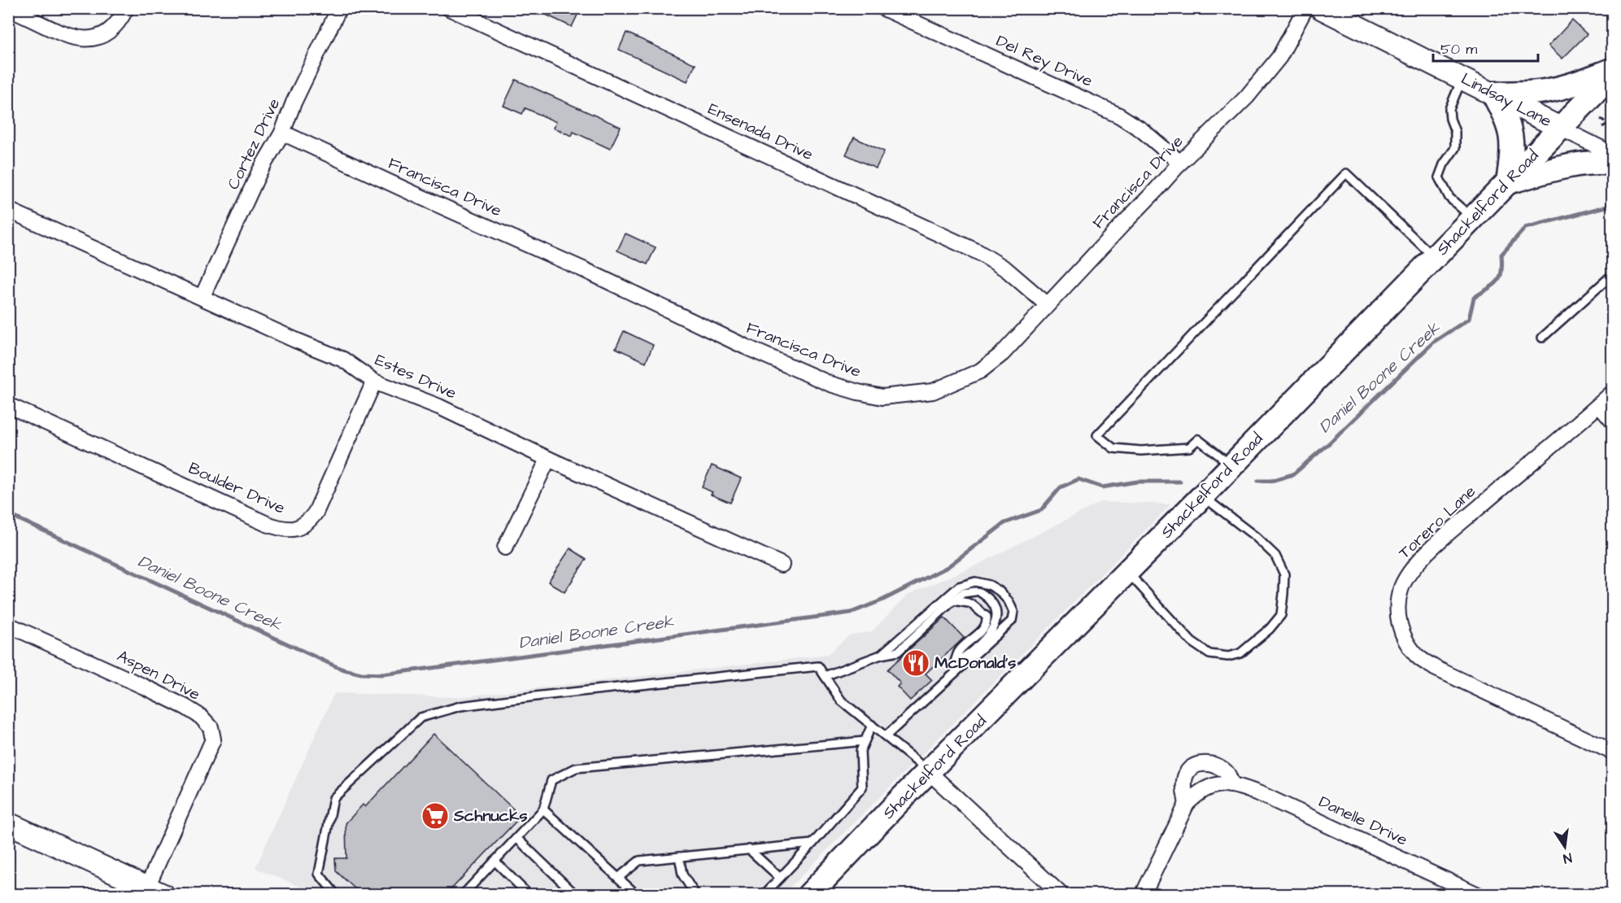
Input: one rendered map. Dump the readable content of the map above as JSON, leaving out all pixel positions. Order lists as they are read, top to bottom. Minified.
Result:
{"streets":{"main road":["Shackelford Road"],"street":["Del Rey Drive","Lindsay Lane","Ensenada Drive","Cortez Drive","Francisca Drive","Estes Drive","Boulder Drive","Torero Lane","Aspen Drive","Danelle Drive"]},"crossings":[["Del Rey Drive","Francisca Drive"],["Lindsay Lane","Shackelford Road"],["Ensenada Drive","Francisca Drive"],["Cortez Drive","Francisca Drive"],["Cortez Drive","Estes Drive"],["Estes Drive","Boulder Drive"]],"water":["Daniel Boone Creek"],"places":{"restaurant":["McDonald's"],"supermarket":["Schnucks"]},"scale_bar":"50 m","north":"bottom"}
